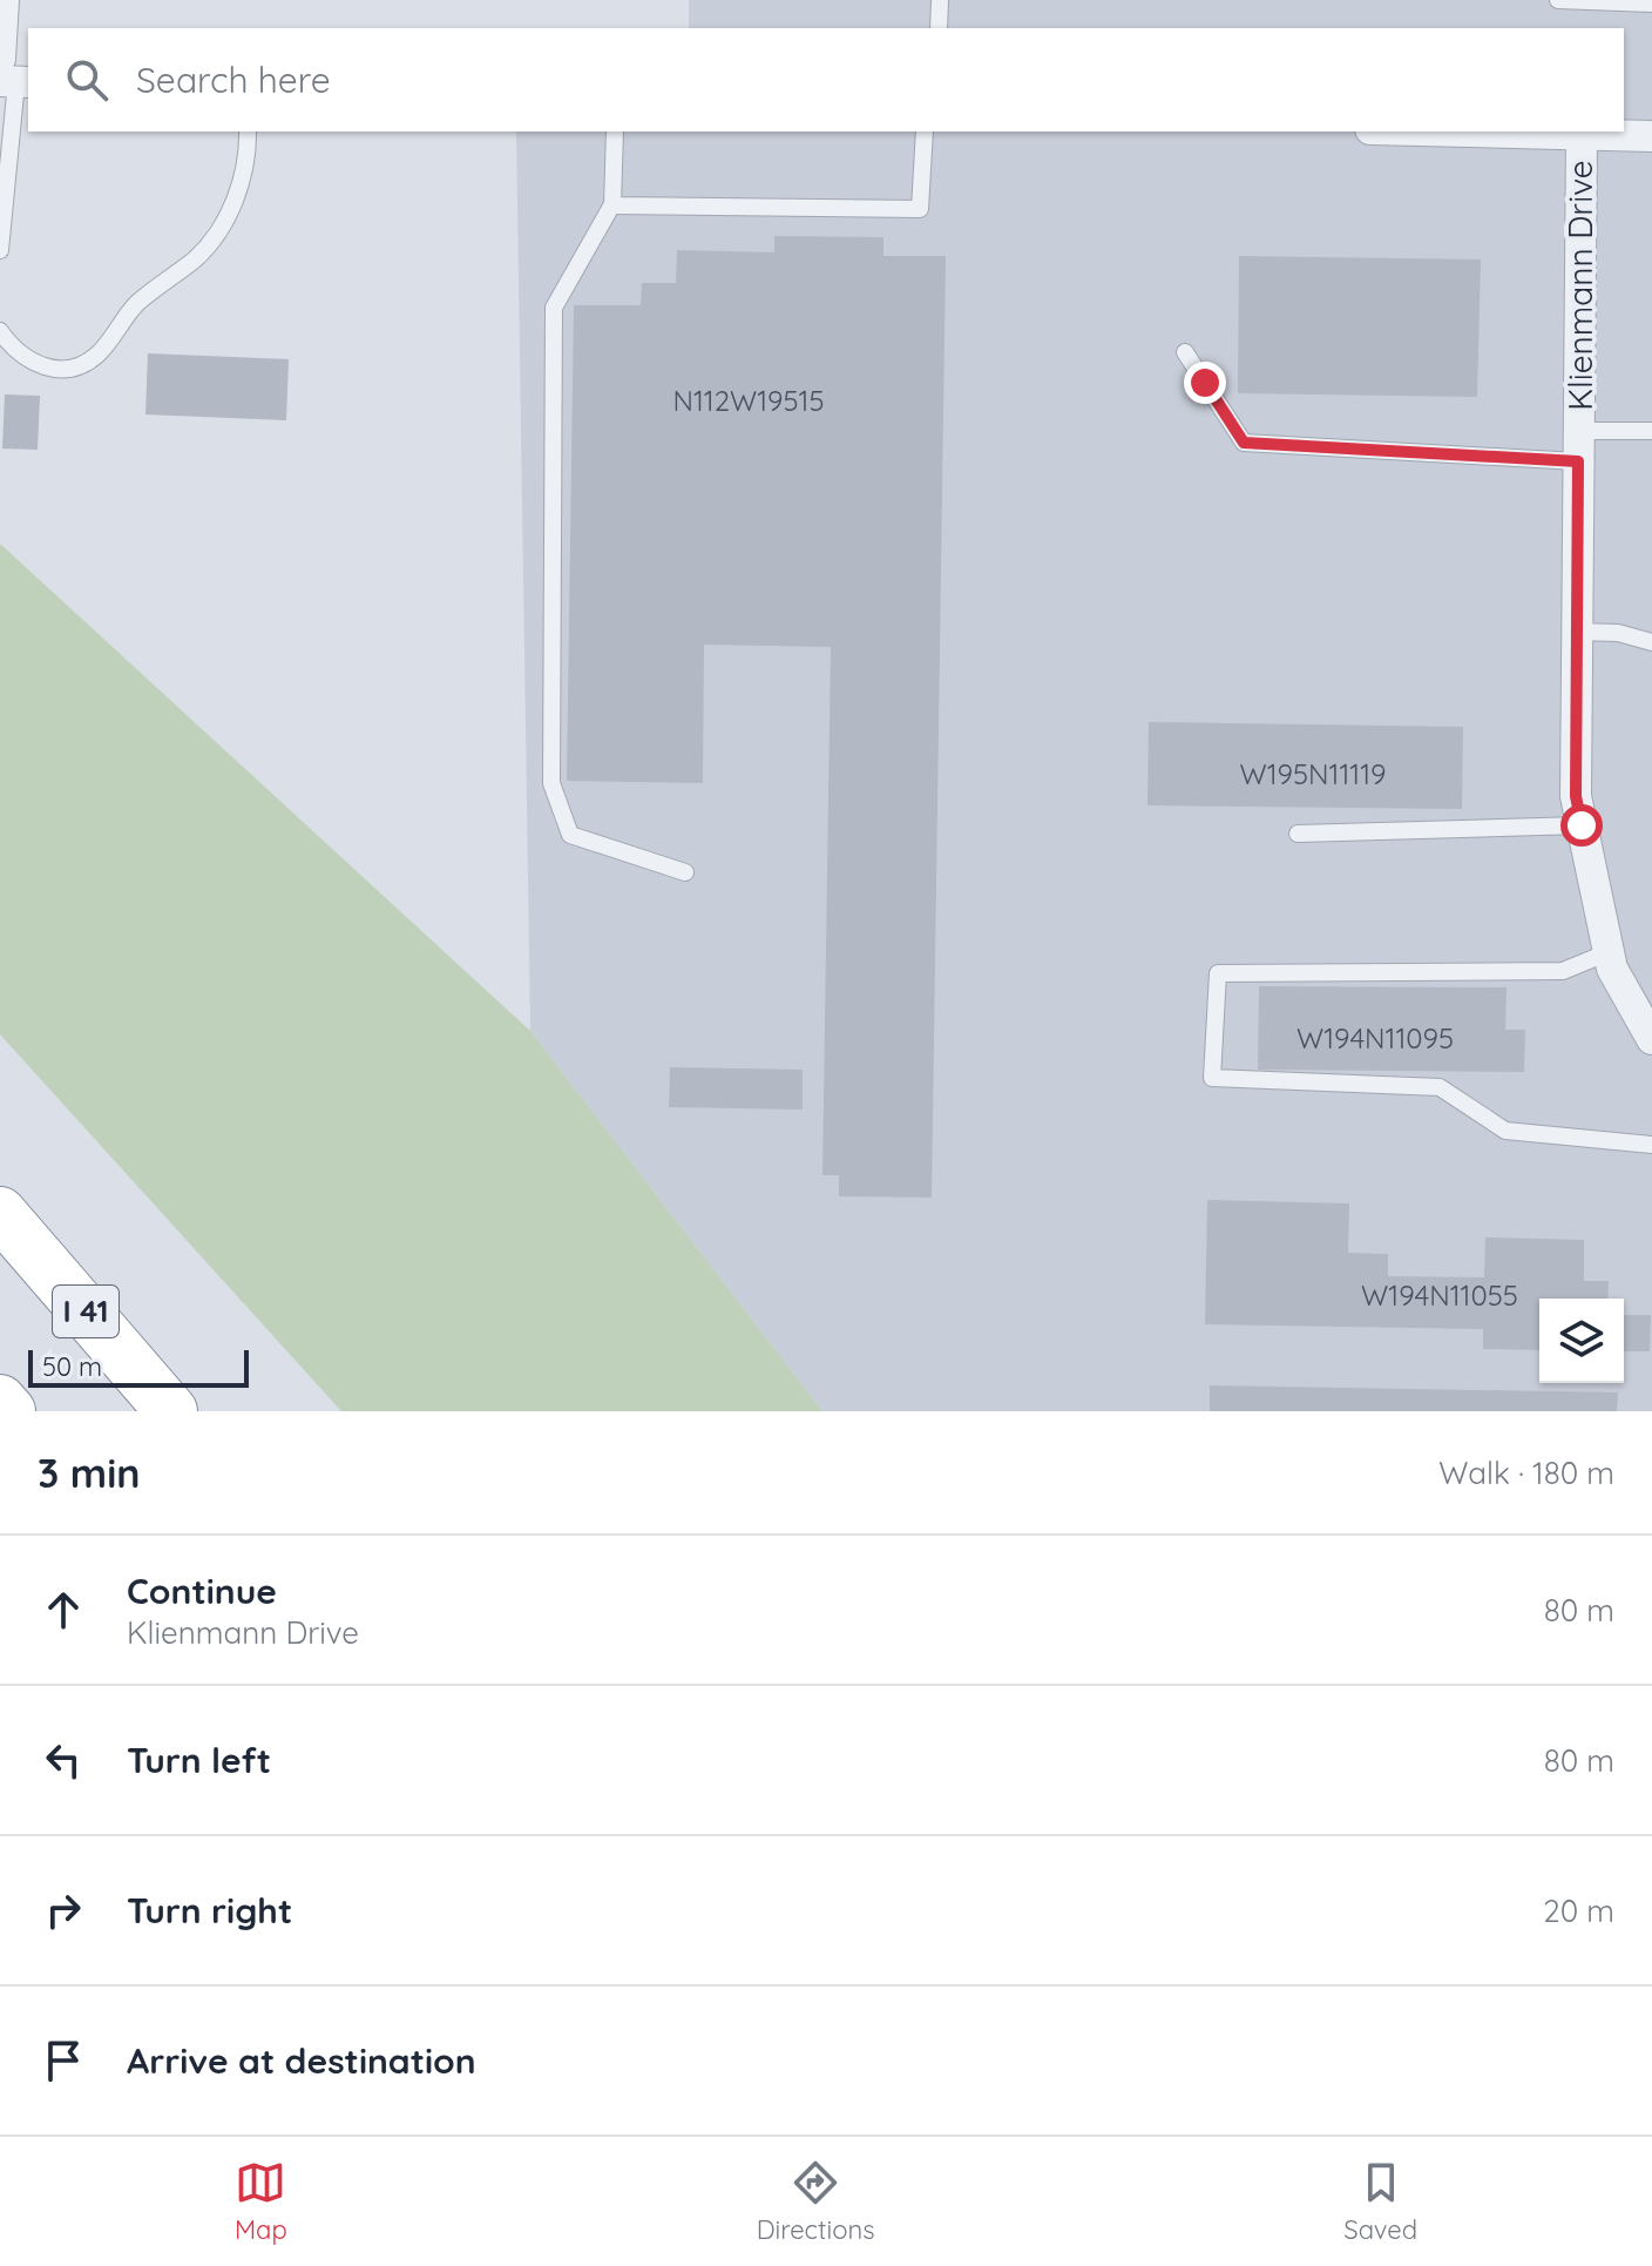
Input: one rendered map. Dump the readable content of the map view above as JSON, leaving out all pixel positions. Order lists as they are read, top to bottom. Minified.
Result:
{"streets":{"highway":["I 41"],"street":["Klienmann Drive"]},"house_numbers":["N112W19515","W195N11119","W194N11095","W194N11055"],"scale_bar":"50 m","page":{"search":"Search here","scale":"50 m","heading":["3 min","Walk · 180 m"],"list":[["Continue","Klienmann Drive","80 m"],["Turn left","80 m"],["Turn right","20 m"],"Arrive at destination"],"nav":["Map","Directions","Saved"]}}
